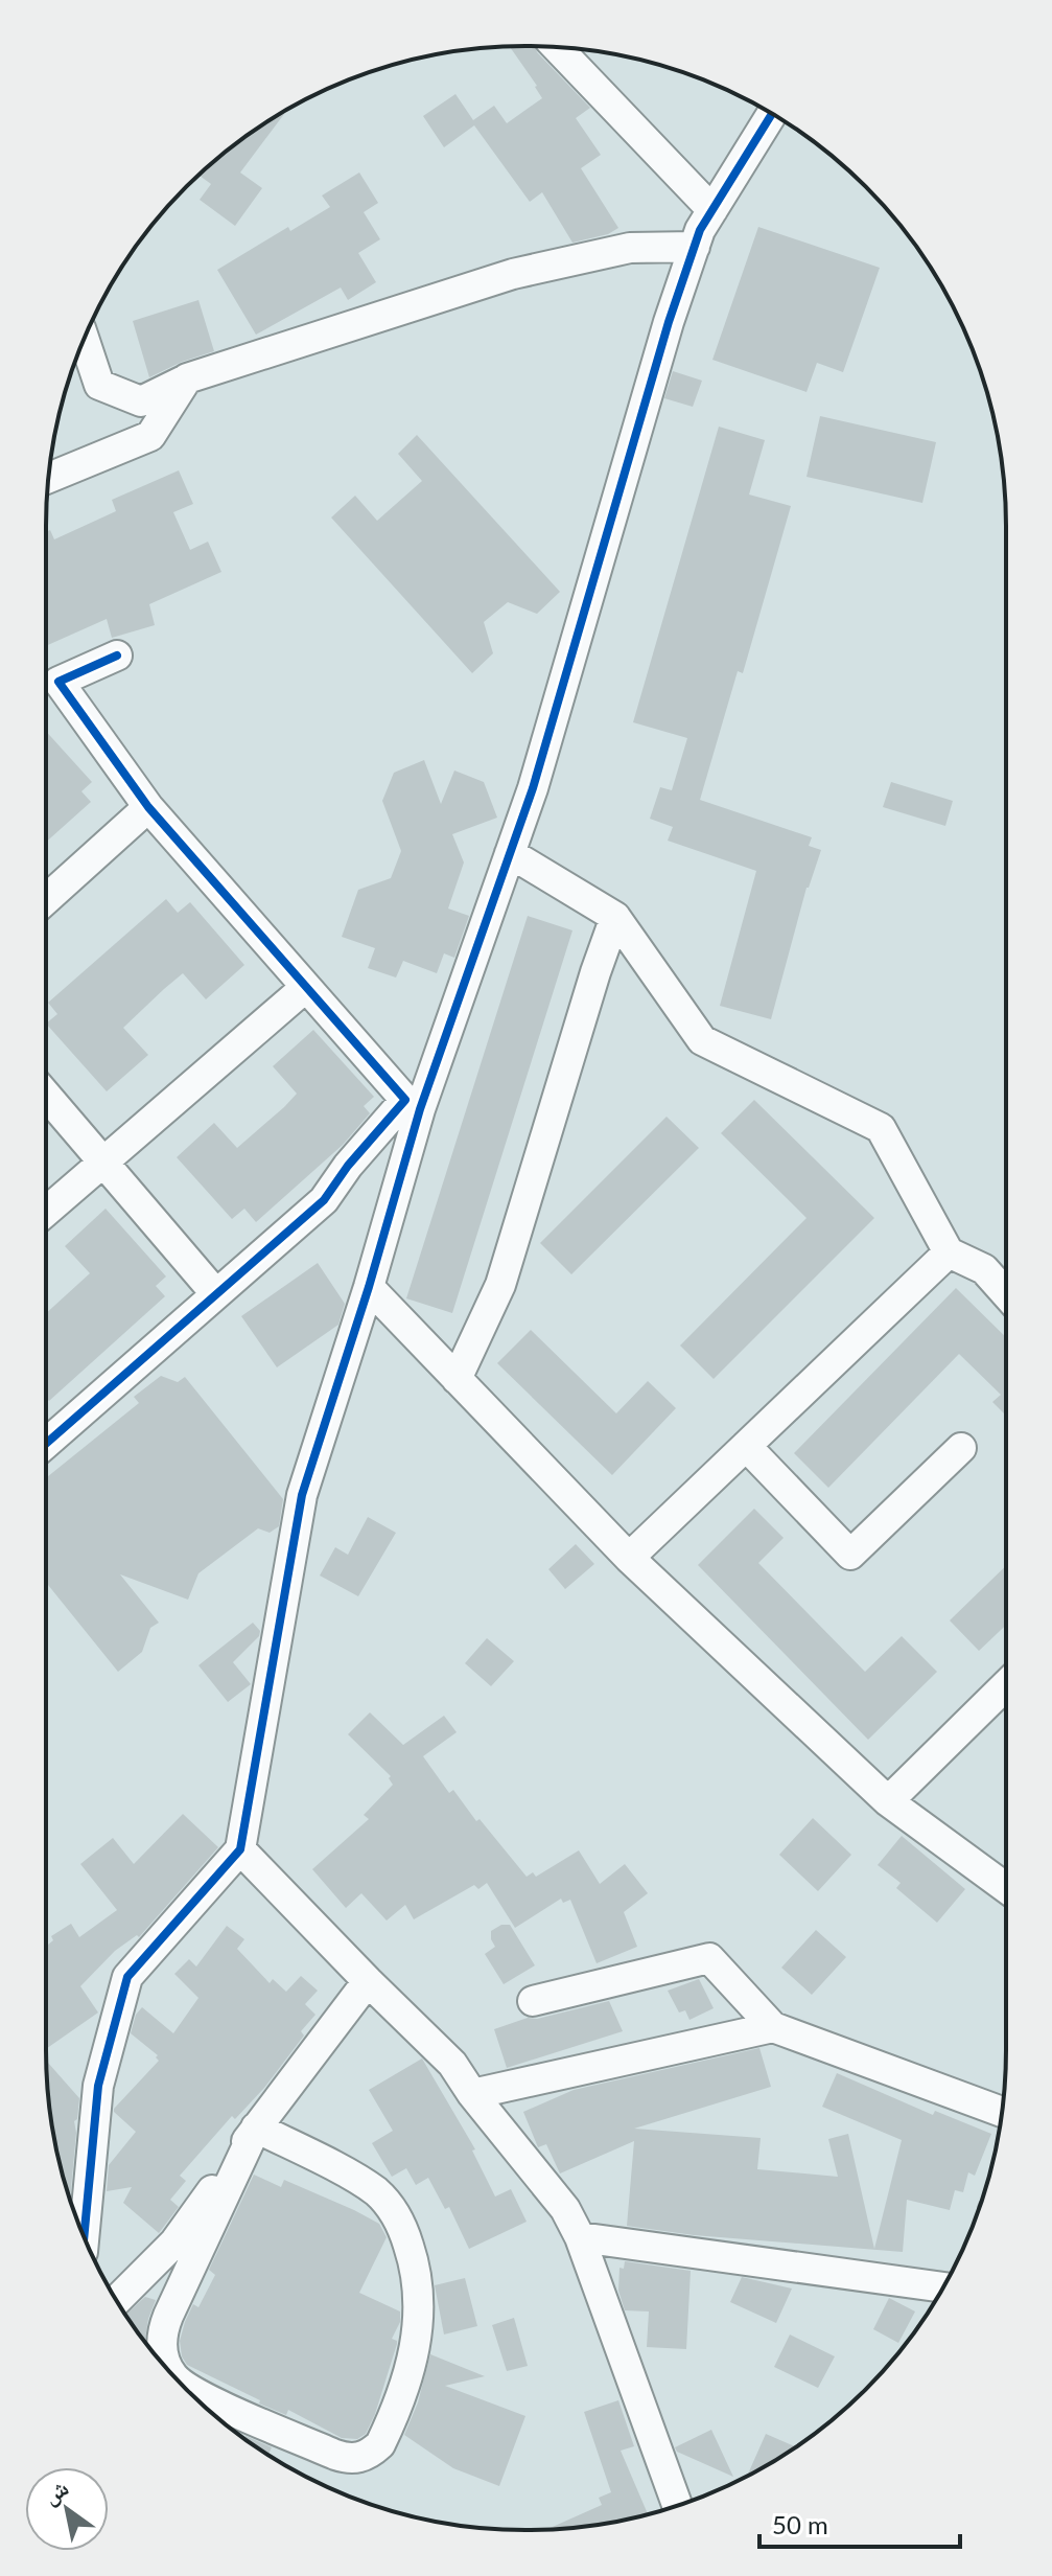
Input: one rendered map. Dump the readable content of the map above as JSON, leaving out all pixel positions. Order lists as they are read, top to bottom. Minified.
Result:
{"scale_bar":"50 m","north":"top left"}
